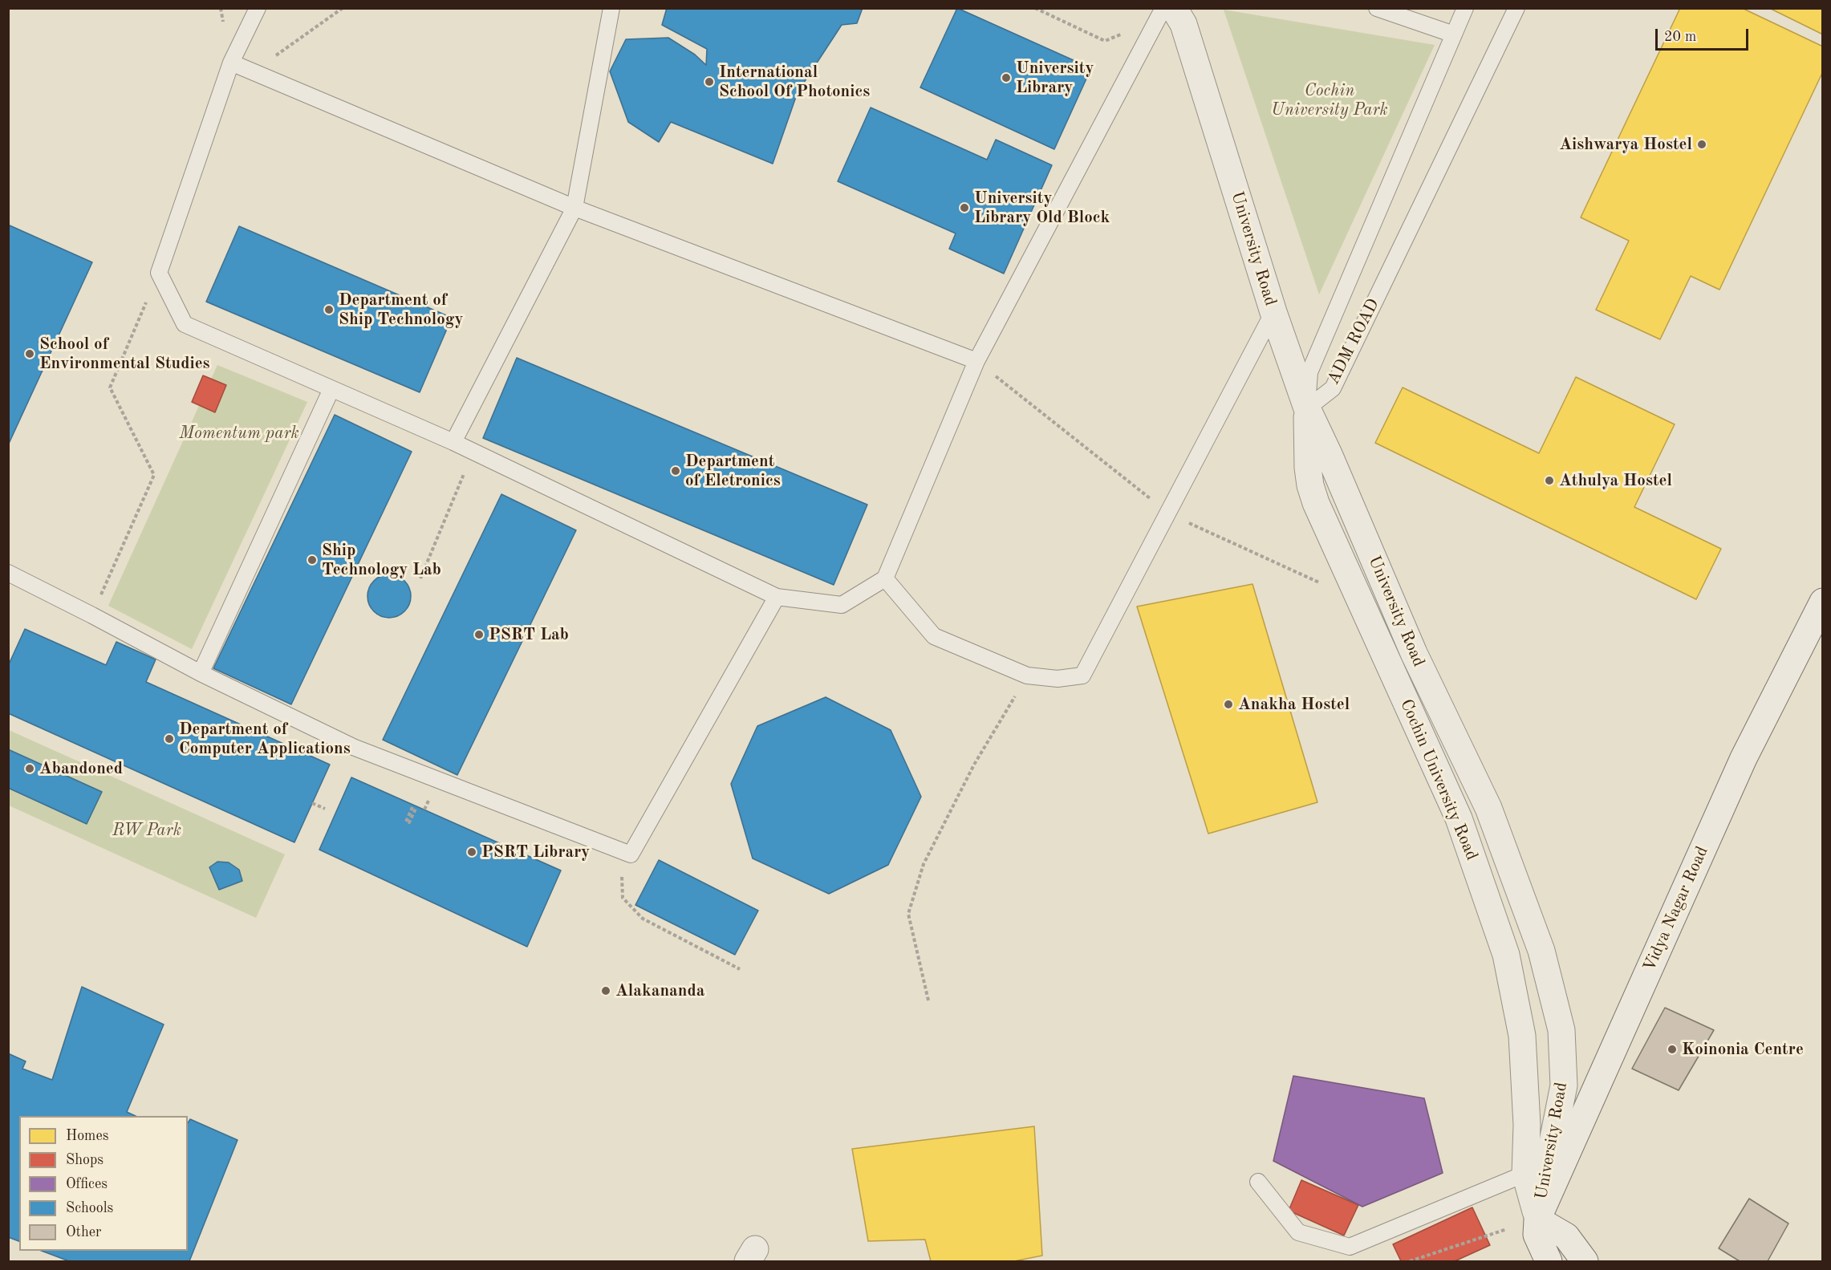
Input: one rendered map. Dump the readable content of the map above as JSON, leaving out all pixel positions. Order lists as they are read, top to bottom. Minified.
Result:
{"streets":{"street":["University Road","Cochin University Road","Vidya Nagar Road"],"lane":["ADM ROAD"]},"crossings":[["University Road","ADM ROAD"],["University Road","Cochin University Road"],["University Road","Vidya Nagar Road"],["ADM ROAD","Cochin University Road"],["Cochin University Road","Vidya Nagar Road"]],"parks":["Cochin University Park","Momentum park","RW Park"],"places":["University Library","International School Of Photonics","Aishwarya Hostel","University Library Old Block","Department of Ship Technology","School of Environmental Studies","Department of Eletronics","Athulya Hostel","Ship Technology Lab","PSRT Lab","Anakha Hostel","Department of Computer Applications","Abandoned","PSRT Library","Alakananda","Koinonia Centre"],"legend":["Homes","Shops","Offices","Schools","Other"],"scale_bar":"20 m"}
